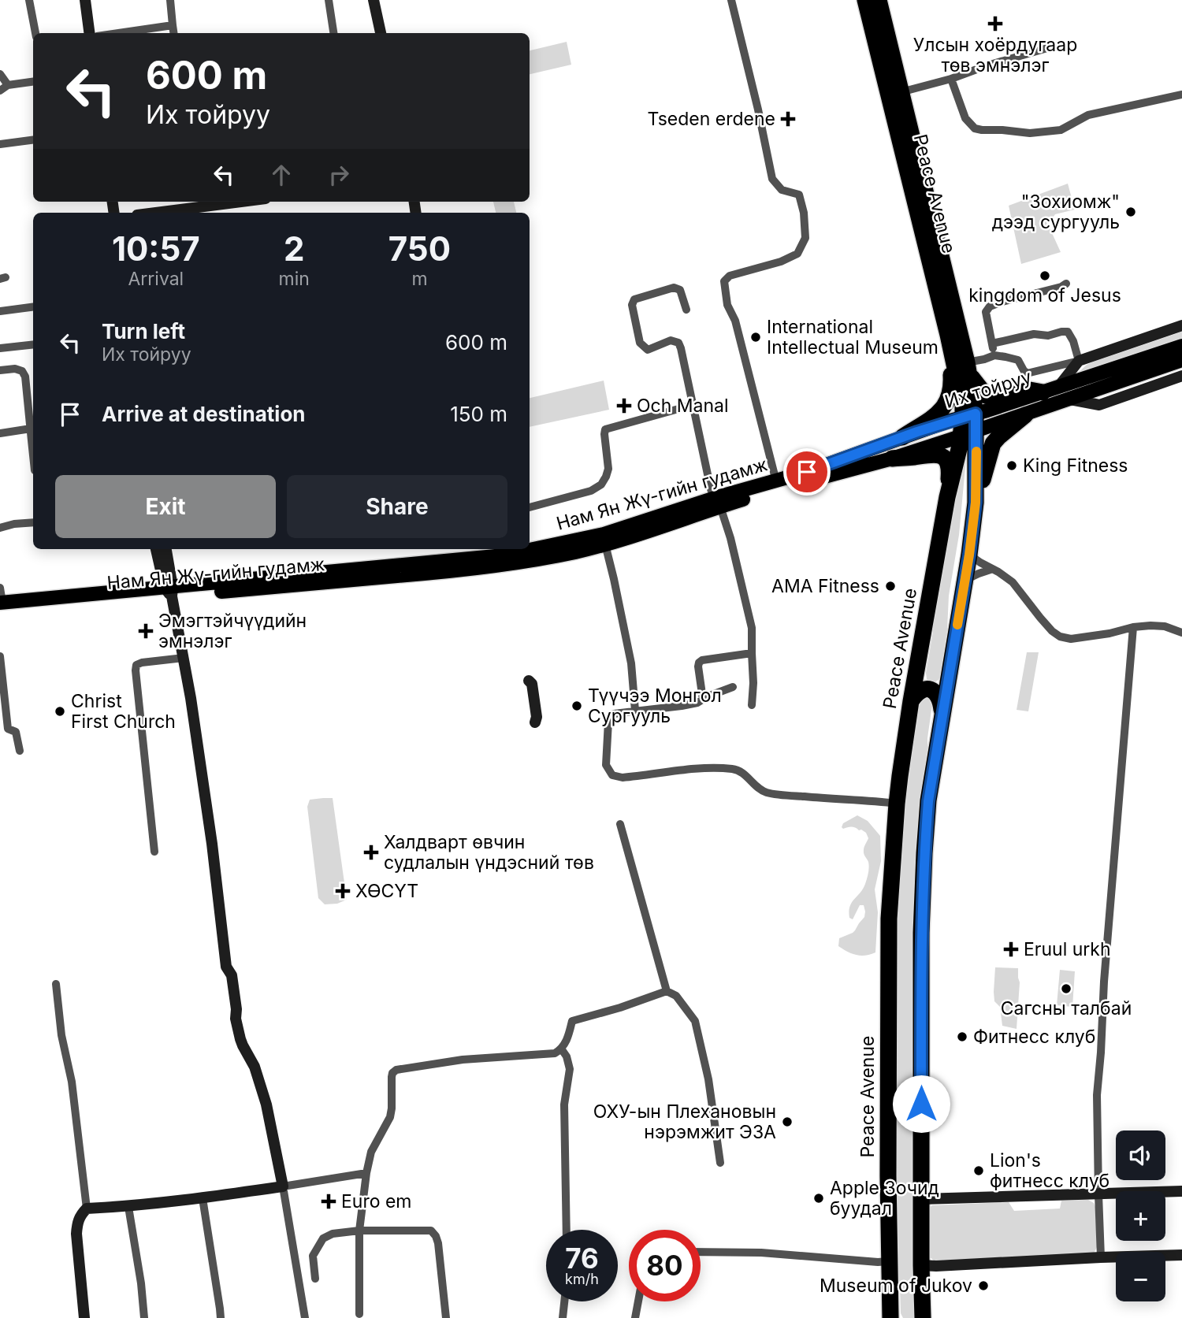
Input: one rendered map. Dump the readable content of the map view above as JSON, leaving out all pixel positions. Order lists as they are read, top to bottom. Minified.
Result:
{"streets":{"highway":["Peace Avenue"],"main road":["Их тойруу","Нам Ян Жү-гийн гудамж"]},"crossings":[["Peace Avenue","Их тойруу"],["Их тойруу","Нам Ян Жү-гийн гудамж"]],"places":{"health":["Улсын хоёрдугаар төв эмнэлэг","Tseden erdene","Och Manal","Эмэгтэйчүүдийн эмнэлэг","Халдварт өвчин судлалын үндэсний төв","ХӨСҮТ","Eruul urkh","Euro em"],"other":["\"Зохиомж\" дээд сургууль","kingdom of Jesus","International Intellectual Museum","King Fitness","AMA Fitness","Түүчээ Монгол Сургууль","Christ First Church","Сагсны талбай","Фитнесс клуб","ОХУ-ын Плехановын нэрэмжит ЭЗА","Lion's фитнесс клуб","Apple Зочид буудал","Museum of Jukov"]},"page":{"turn":["600 m","Их тойруу"],"eta":["10:57","Arrival","2","min","750","m"],"list":[{"name":"Turn left","note":"Их тойруу","value":"600 m"},{"name":"Arrive at destination","value":"150 m"}],"buttons":["Exit","Share"],"map_buttons":["+","−"],"speed":"76 km/h","limit":"80"}}
